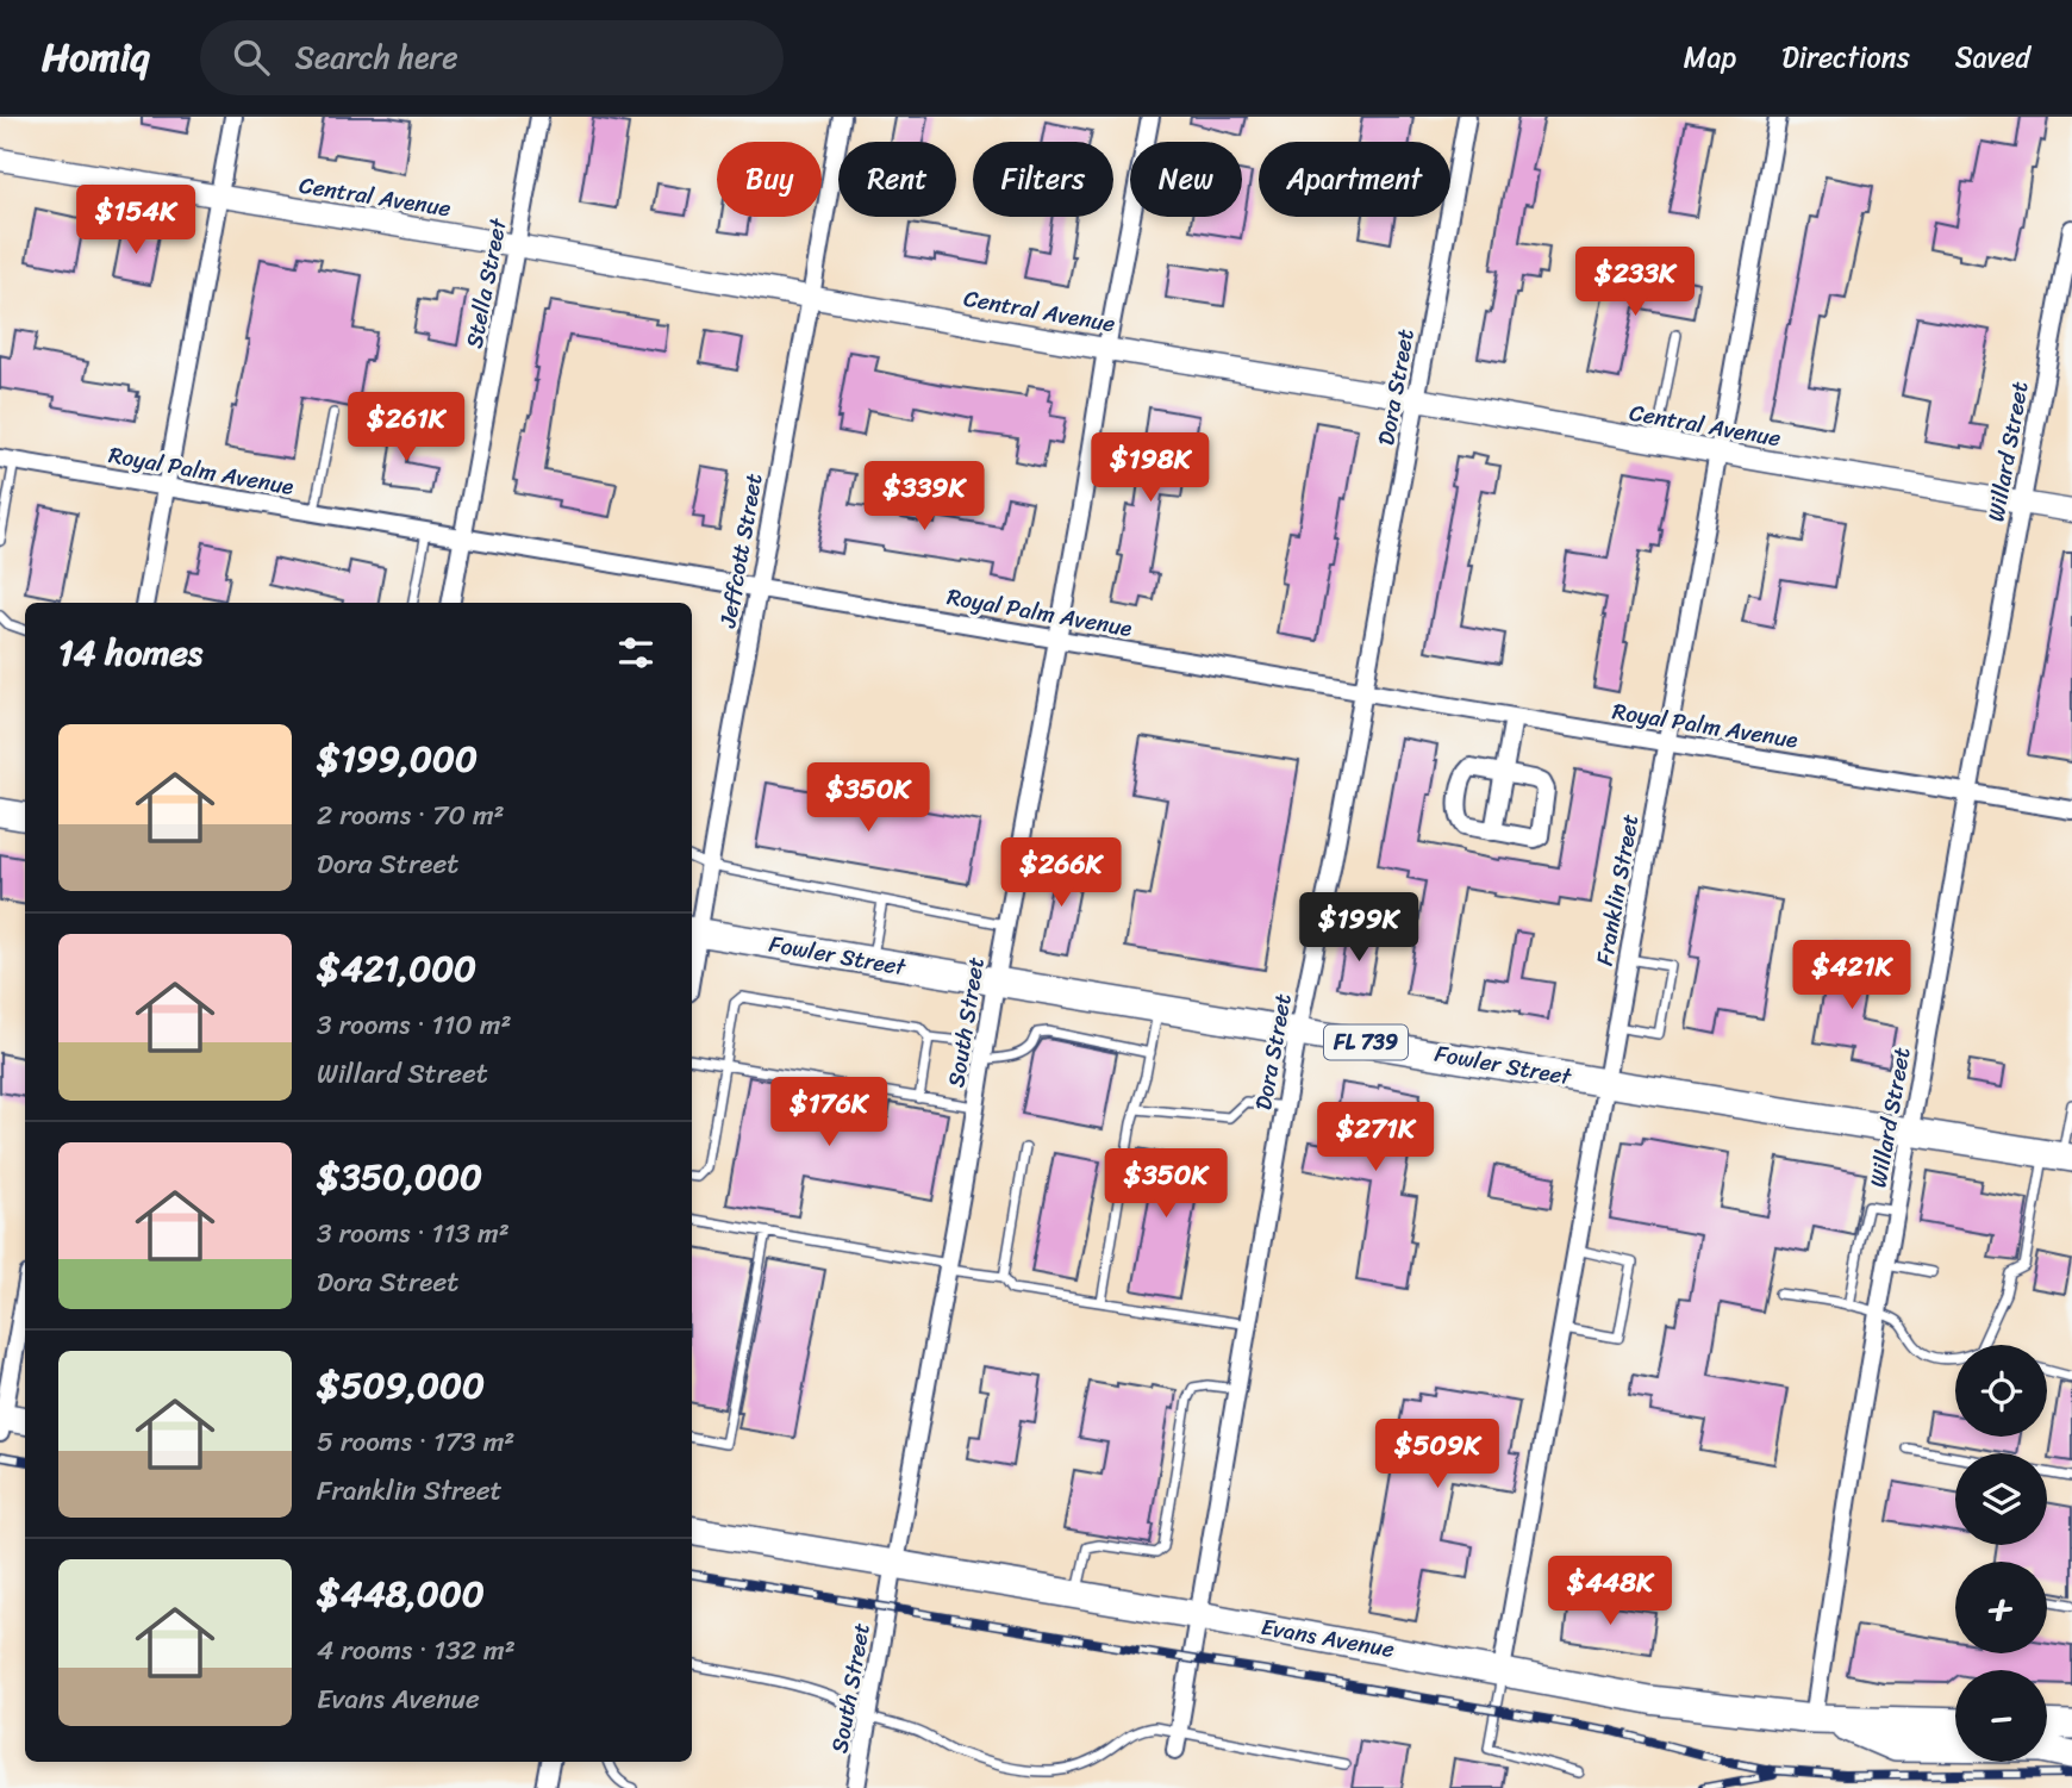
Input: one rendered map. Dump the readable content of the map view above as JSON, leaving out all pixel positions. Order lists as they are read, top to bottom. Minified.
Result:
{"streets":{"main road":["Fowler Street","FL 739","Evans Avenue"],"street":["Central Avenue","Stella Street","Dora Street","Willard Street","Royal Palm Avenue","Jeffcott Street","Franklin Street","South Street"]},"crossings":[["Central Avenue","Stella Street"],["Central Avenue","Dora Street"],["Central Avenue","Willard Street"],["Central Avenue","Jeffcott Street"],["Central Avenue","Franklin Street"],["Central Avenue","South Street"],["Stella Street","Royal Palm Avenue"],["Dora Street","Royal Palm Avenue"],["Dora Street","Fowler Street"],["Dora Street","Evans Avenue"],["Willard Street","Royal Palm Avenue"],["Willard Street","Fowler Street"],["Willard Street","Evans Avenue"],["Royal Palm Avenue","Jeffcott Street"],["Royal Palm Avenue","Franklin Street"],["Royal Palm Avenue","South Street"],["Jeffcott Street","Fowler Street"],["Franklin Street","Fowler Street"],["Franklin Street","Evans Avenue"],["Fowler Street","South Street"],["South Street","Evans Avenue"]],"page":{"header":"Homiq","search":"Search here","nav":["Map","Directions","Saved"],"chip":["Buy","Rent","Filters","New","Apartment"],"price":["$154K","$233K","$261K","$198K","$339K","$350K","$266K","$199K","$421K","$176K","$271K","$350K","$509K","$448K"],"heading":"14 homes","list":[{"name":"$199,000","note":"2 rooms · 70 m² · Dora Street"},{"name":"$421,000","note":"3 rooms · 110 m² · Willard Street"},{"name":"$350,000","note":"3 rooms · 113 m² · Dora Street"},{"name":"$509,000","note":"5 rooms · 173 m² · Franklin Street"},{"name":"$448,000","note":"4 rooms · 132 m² · Evans Avenue"}],"map_buttons":["+","−"]}}
